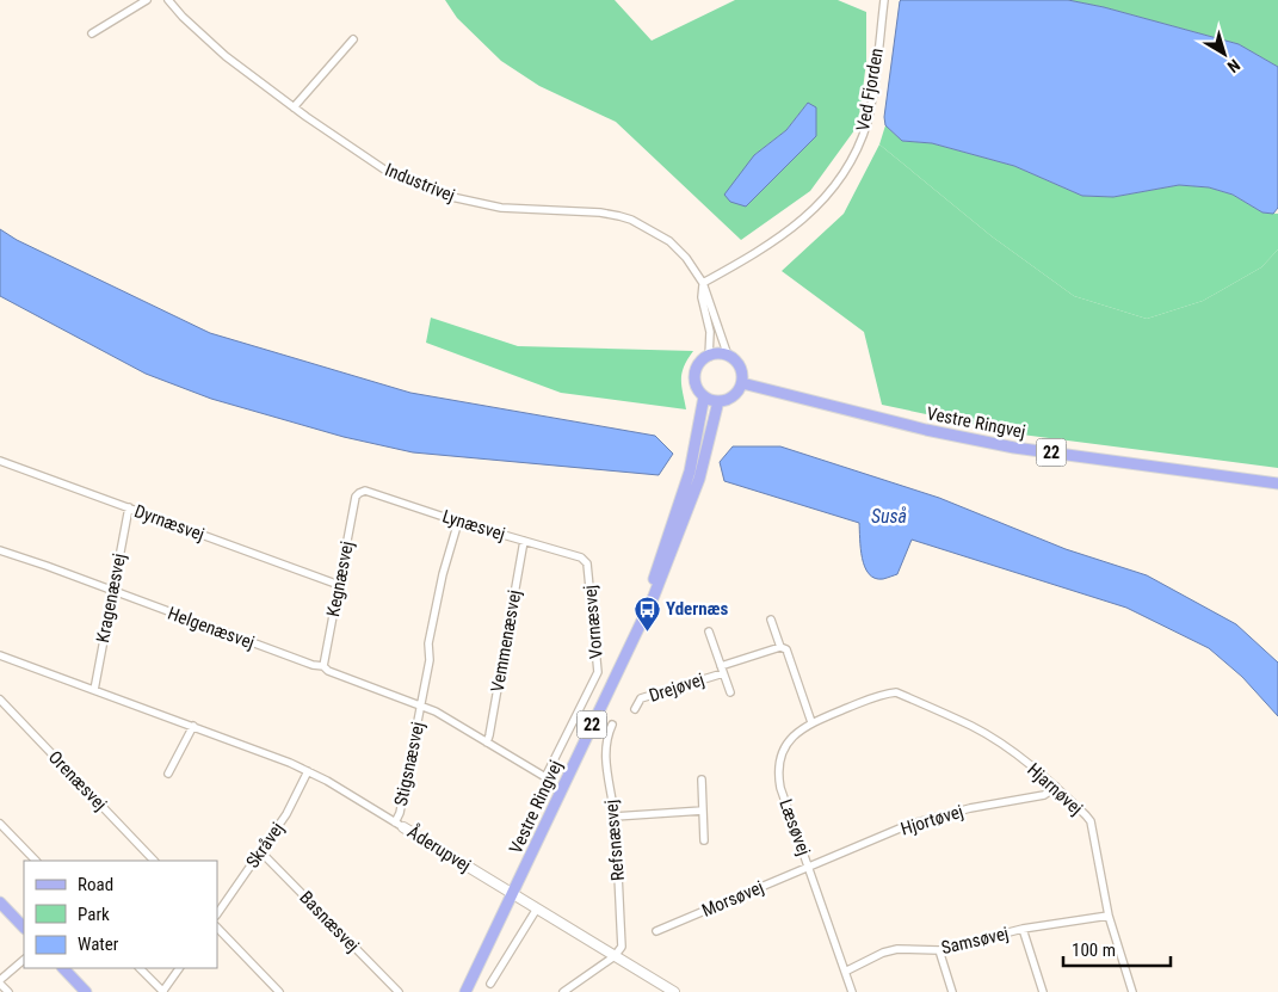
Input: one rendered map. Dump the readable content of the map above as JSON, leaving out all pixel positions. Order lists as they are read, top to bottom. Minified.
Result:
{"streets":{"main road":["Vestre Ringvej","22"],"street":["Ved Fjorden","Industrivej","Dyrnæsvej","Lynæsvej","Kegnæsvej","Kragenæsvej","Vornæsvej","Helgenæsvej","Vemmenæsvej","Drejøvej","Stigsnæsvej","Orenæsvej","Hjarnøvej","Hjortøvej","Læsøvej","Refsnæsvej","Skråvej","Åderupvej","Morsøvej","Basnæsvej","Samsøvej"]},"crossings":[["Ved Fjorden","Industrivej"],["Industrivej","Vestre Ringvej"],["Industrivej","22"],["Vestre Ringvej","22"],["Vestre Ringvej","Åderupvej"],["Dyrnæsvej","Kegnæsvej"],["Dyrnæsvej","Kragenæsvej"],["Lynæsvej","Kegnæsvej"],["Lynæsvej","Vornæsvej"],["Lynæsvej","Vemmenæsvej"],["Kegnæsvej","Helgenæsvej"],["Kragenæsvej","Helgenæsvej"],["Kragenæsvej","Åderupvej"],["Vornæsvej","Helgenæsvej"],["Helgenæsvej","Vemmenæsvej"],["Helgenæsvej","Stigsnæsvej"],["Stigsnæsvej","Åderupvej"],["Hjarnøvej","Hjortøvej"],["Hjarnøvej","Læsøvej"],["Hjarnøvej","Samsøvej"],["Hjortøvej","Læsøvej"],["Hjortøvej","Morsøvej"],["Læsøvej","Morsøvej"],["Læsøvej","Samsøvej"],["Refsnæsvej","Åderupvej"],["Skråvej","Åderupvej"],["Skråvej","Basnæsvej"]],"water":["Suså"],"places":{"bus stop":["Ydernæs"]},"legend":["Road","Park","Water"],"scale_bar":"100 m","north":"bottom right"}
